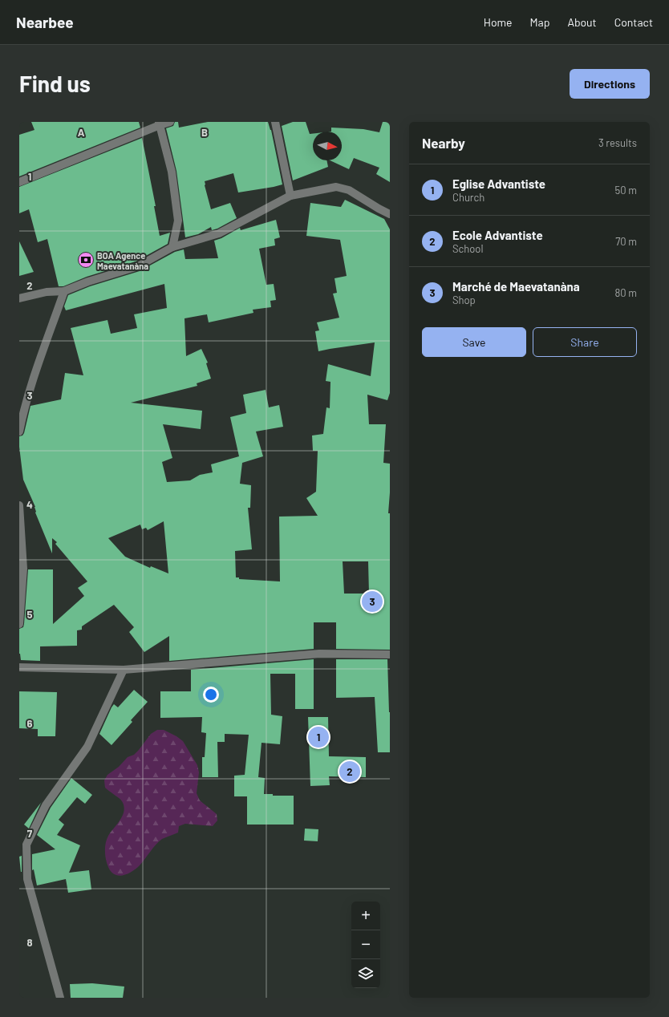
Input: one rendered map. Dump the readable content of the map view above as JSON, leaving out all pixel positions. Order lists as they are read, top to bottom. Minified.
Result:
{"places":{"bank":["BOA Agence Maevatanàna"]},"north":"right","page":{"header":"Nearbee","nav":["Home","Map","About","Contact"],"buttons":["Directions",["Save","Share"]],"title":"Find us","heading":["Nearby","3 results"],"list":[{"mark":"1","name":"Eglise Advantiste","note":"Church","value":"50 m"},{"mark":"2","name":"Ecole Advantiste","note":"School","value":"70 m"},{"mark":"3","name":"Marché de Maevatanàna","note":"Shop","value":"80 m"}],"pins":["3","1","2"],"map_buttons":["+","−"]},"grid":{"columns":["A","B"],"rows":["1","2","3","4","5","6","7","8"]}}
